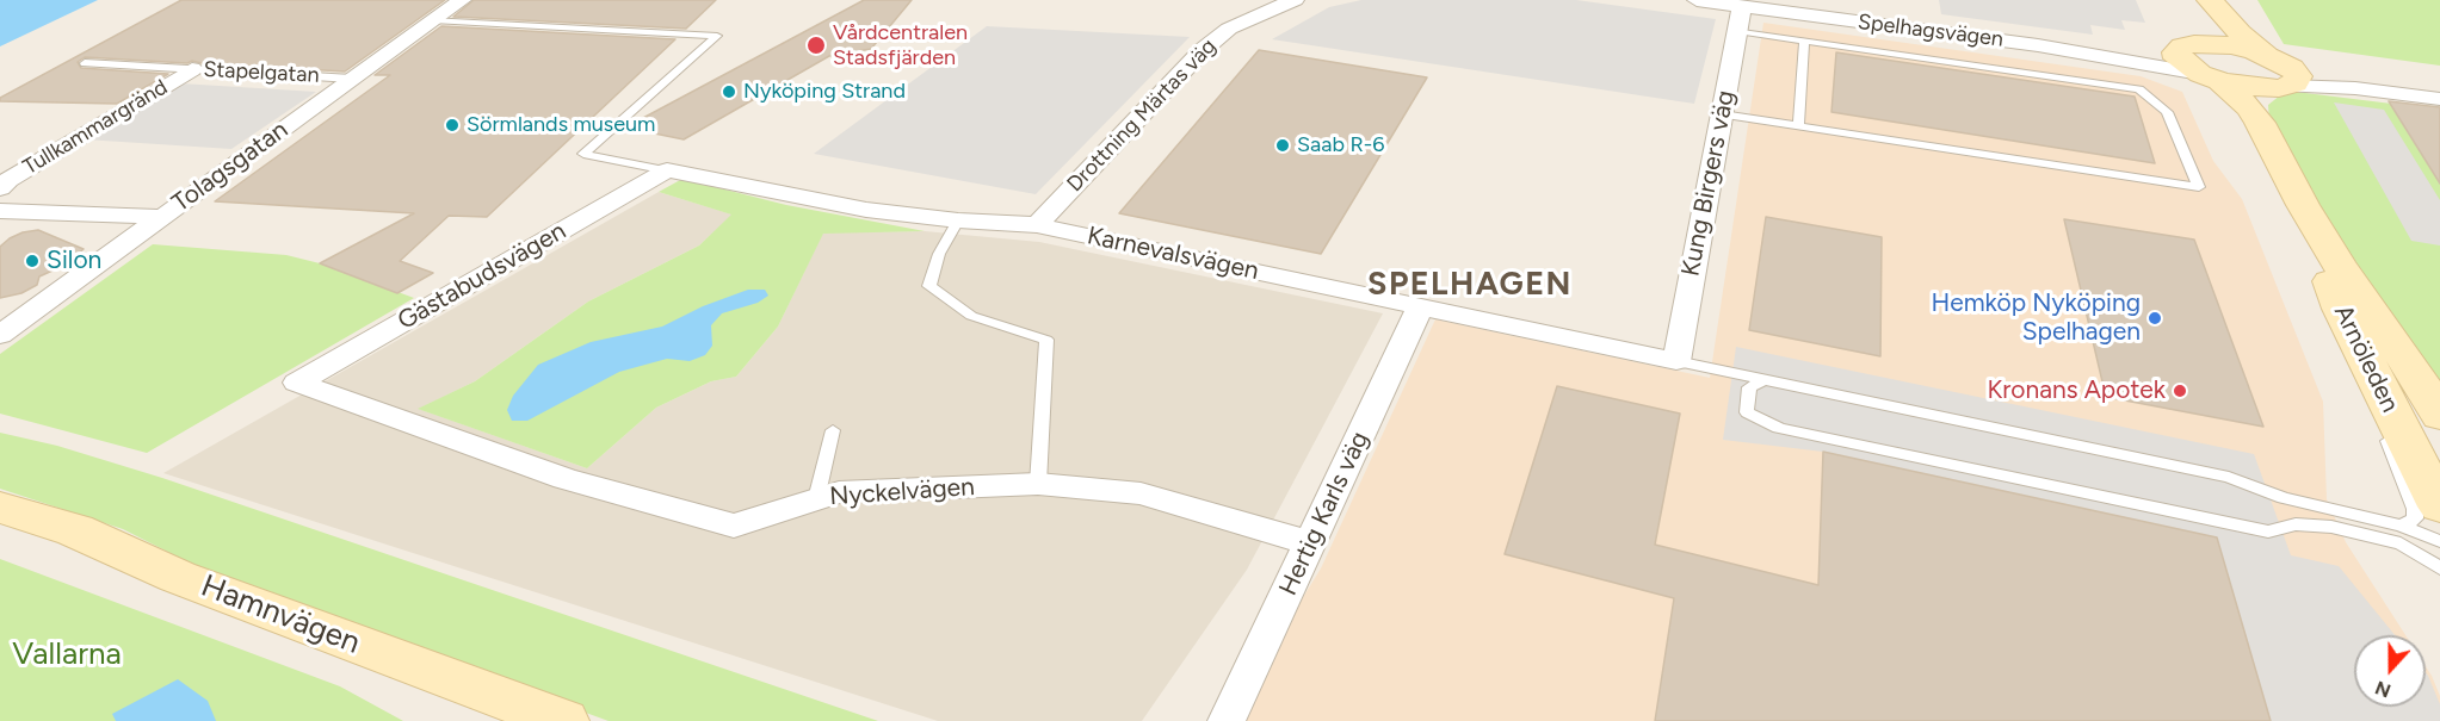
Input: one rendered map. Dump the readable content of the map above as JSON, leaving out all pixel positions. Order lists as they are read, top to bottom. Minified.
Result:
{"streets":{"main road":["Arnöleden","Hamnvägen"],"street":["Spelhagsvägen","Drottning Märtas väg","Tullkammargränd","Tolagsgatan","Kung Birgers väg","Karnevalsvägen","Gästabudsvägen","Nyckelvägen","Hertig Karls väg"],"lane":["Stapelgatan"]},"crossings":[["Spelhagsvägen","Kung Birgers väg"],["Spelhagsvägen","Arnöleden"],["Stapelgatan","Tullkammargränd"],["Stapelgatan","Tolagsgatan"],["Drottning Märtas väg","Karnevalsvägen"],["Tullkammargränd","Tolagsgatan"],["Kung Birgers väg","Karnevalsvägen"],["Karnevalsvägen","Gästabudsvägen"],["Karnevalsvägen","Hertig Karls väg"],["Gästabudsvägen","Nyckelvägen"],["Nyckelvägen","Hertig Karls väg"]],"districts":["SPELHAGEN"],"parks":["Vallarna"],"places":["Vårdcentralen Stadsfjärden","Nyköping Strand","Sörmlands museum","Saab R-6","Silon","Hemköp Nyköping Spelhagen","Kronans Apotek"],"north":"bottom"}
